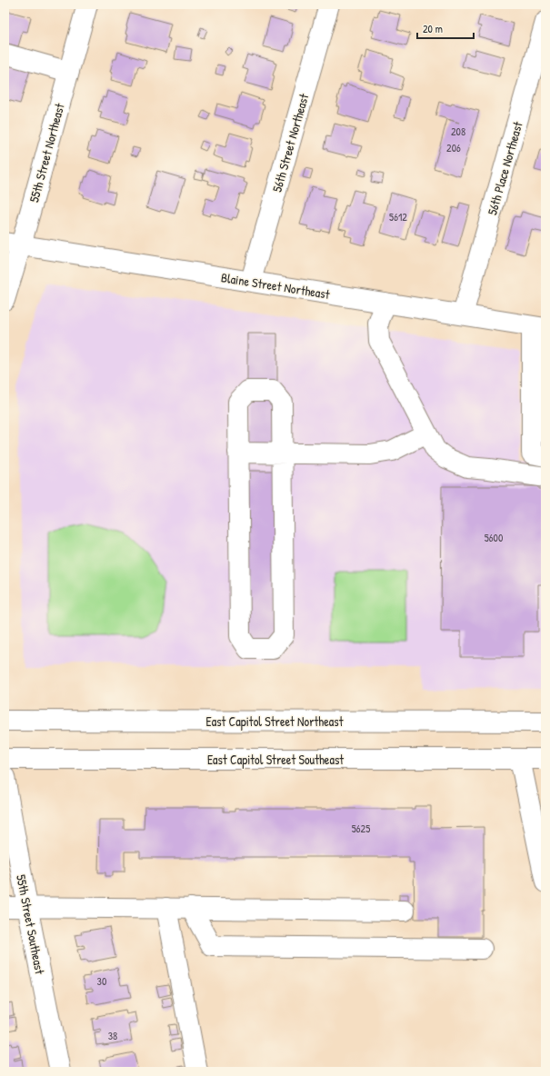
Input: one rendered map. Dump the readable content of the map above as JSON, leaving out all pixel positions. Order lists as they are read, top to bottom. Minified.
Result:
{"streets":{"street":["56th Street Northeast","55th Street Northeast","56th Place Northeast","Blaine Street Northeast","East Capitol Street Northeast","East Capitol Street Southeast","55th Street Southeast"]},"crossings":[["56th Street Northeast","Blaine Street Northeast"],["55th Street Northeast","Blaine Street Northeast"],["56th Place Northeast","Blaine Street Northeast"]],"house_numbers":["208","206","5612","5600","5625","30","38"],"scale_bar":"20 m"}
